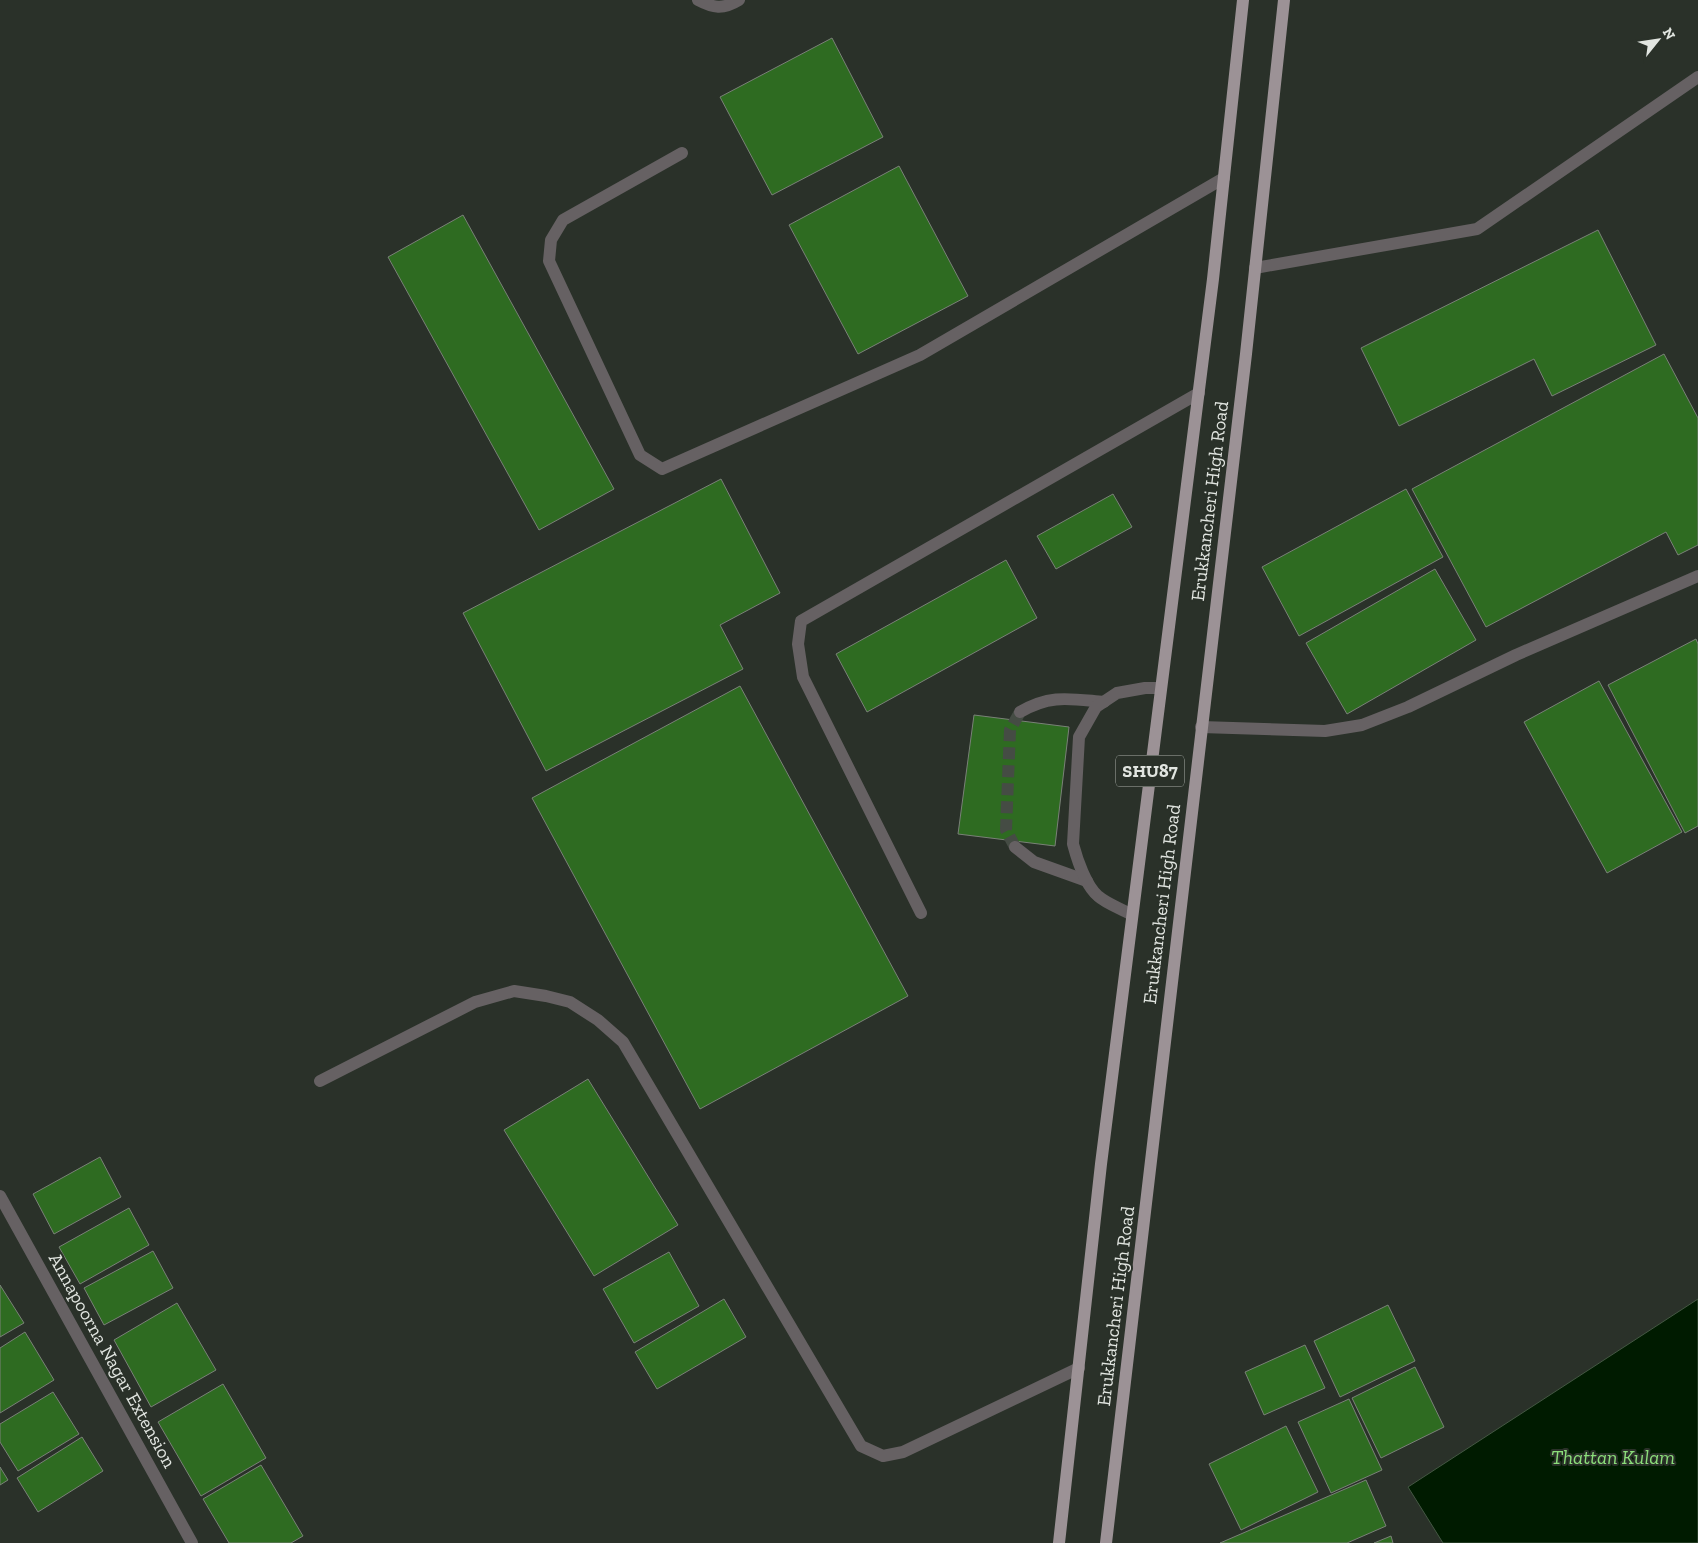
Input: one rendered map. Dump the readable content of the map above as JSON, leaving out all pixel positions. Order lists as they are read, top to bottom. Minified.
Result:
{"streets":{"main road":["Erukkancheri High Road","SHU87"],"street":["Annapoorna Nagar Extension"]},"water":["Thattan Kulam"],"north":"top right"}
